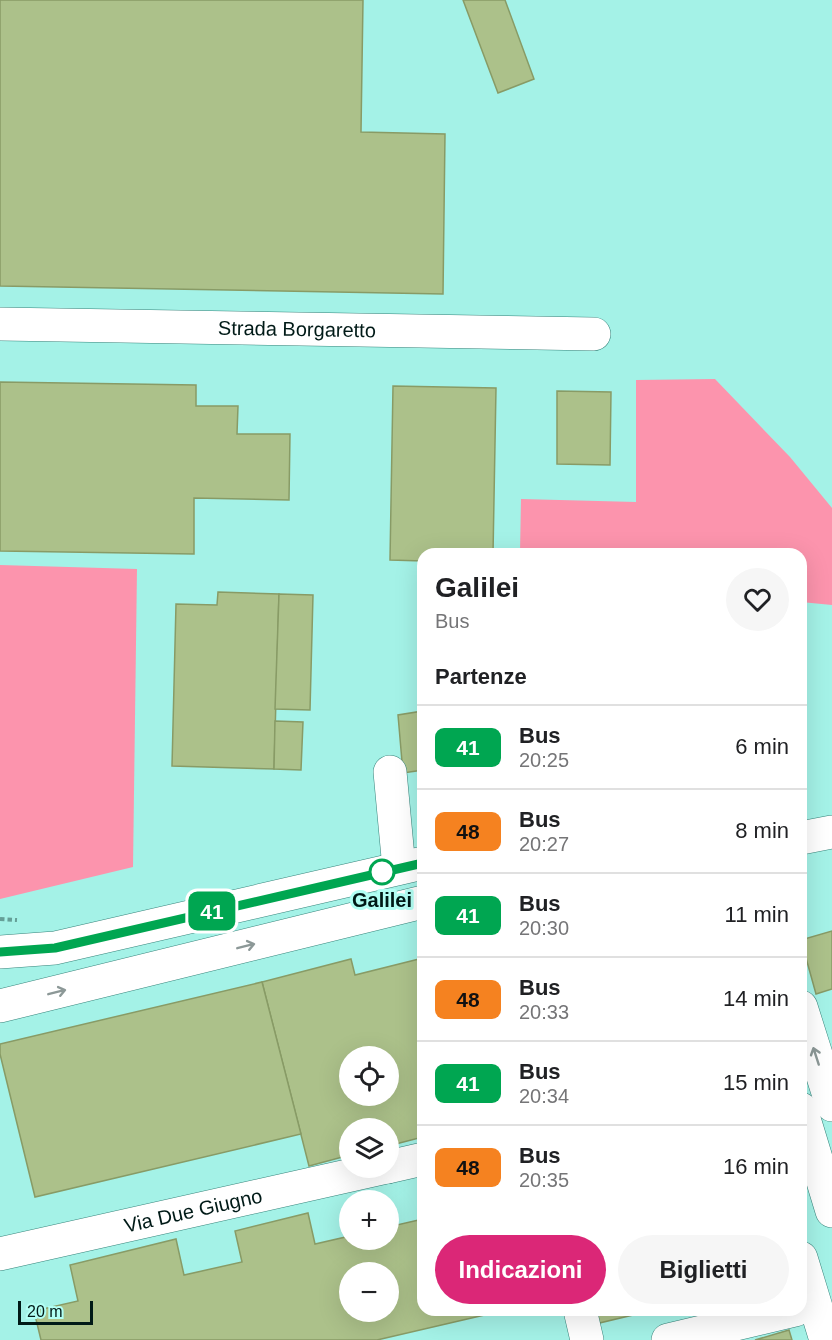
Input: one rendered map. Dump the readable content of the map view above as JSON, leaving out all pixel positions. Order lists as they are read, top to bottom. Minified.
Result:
{"streets":{"street":["Strada Borgaretto","Via Due Giugno"]},"places":["Galilei"],"lines":["bus line 41"],"scale_bar":"20 m","page":{"on_map":"41","heading":[["Galilei","Bus"],"Partenze"],"list":[{"mark":"41","name":"Bus","note":"20:25","value":"6 min"},{"mark":"48","name":"Bus","note":"20:27","value":"8 min"},{"mark":"41","name":"Bus","note":"20:30","value":"11 min"},{"mark":"48","name":"Bus","note":"20:33","value":"14 min"},{"mark":"41","name":"Bus","note":"20:34","value":"15 min"},{"mark":"48","name":"Bus","note":"20:35","value":"16 min"}],"map_buttons":["+","−"],"buttons":["Indicazioni","Biglietti"],"scale":"20 m"}}
